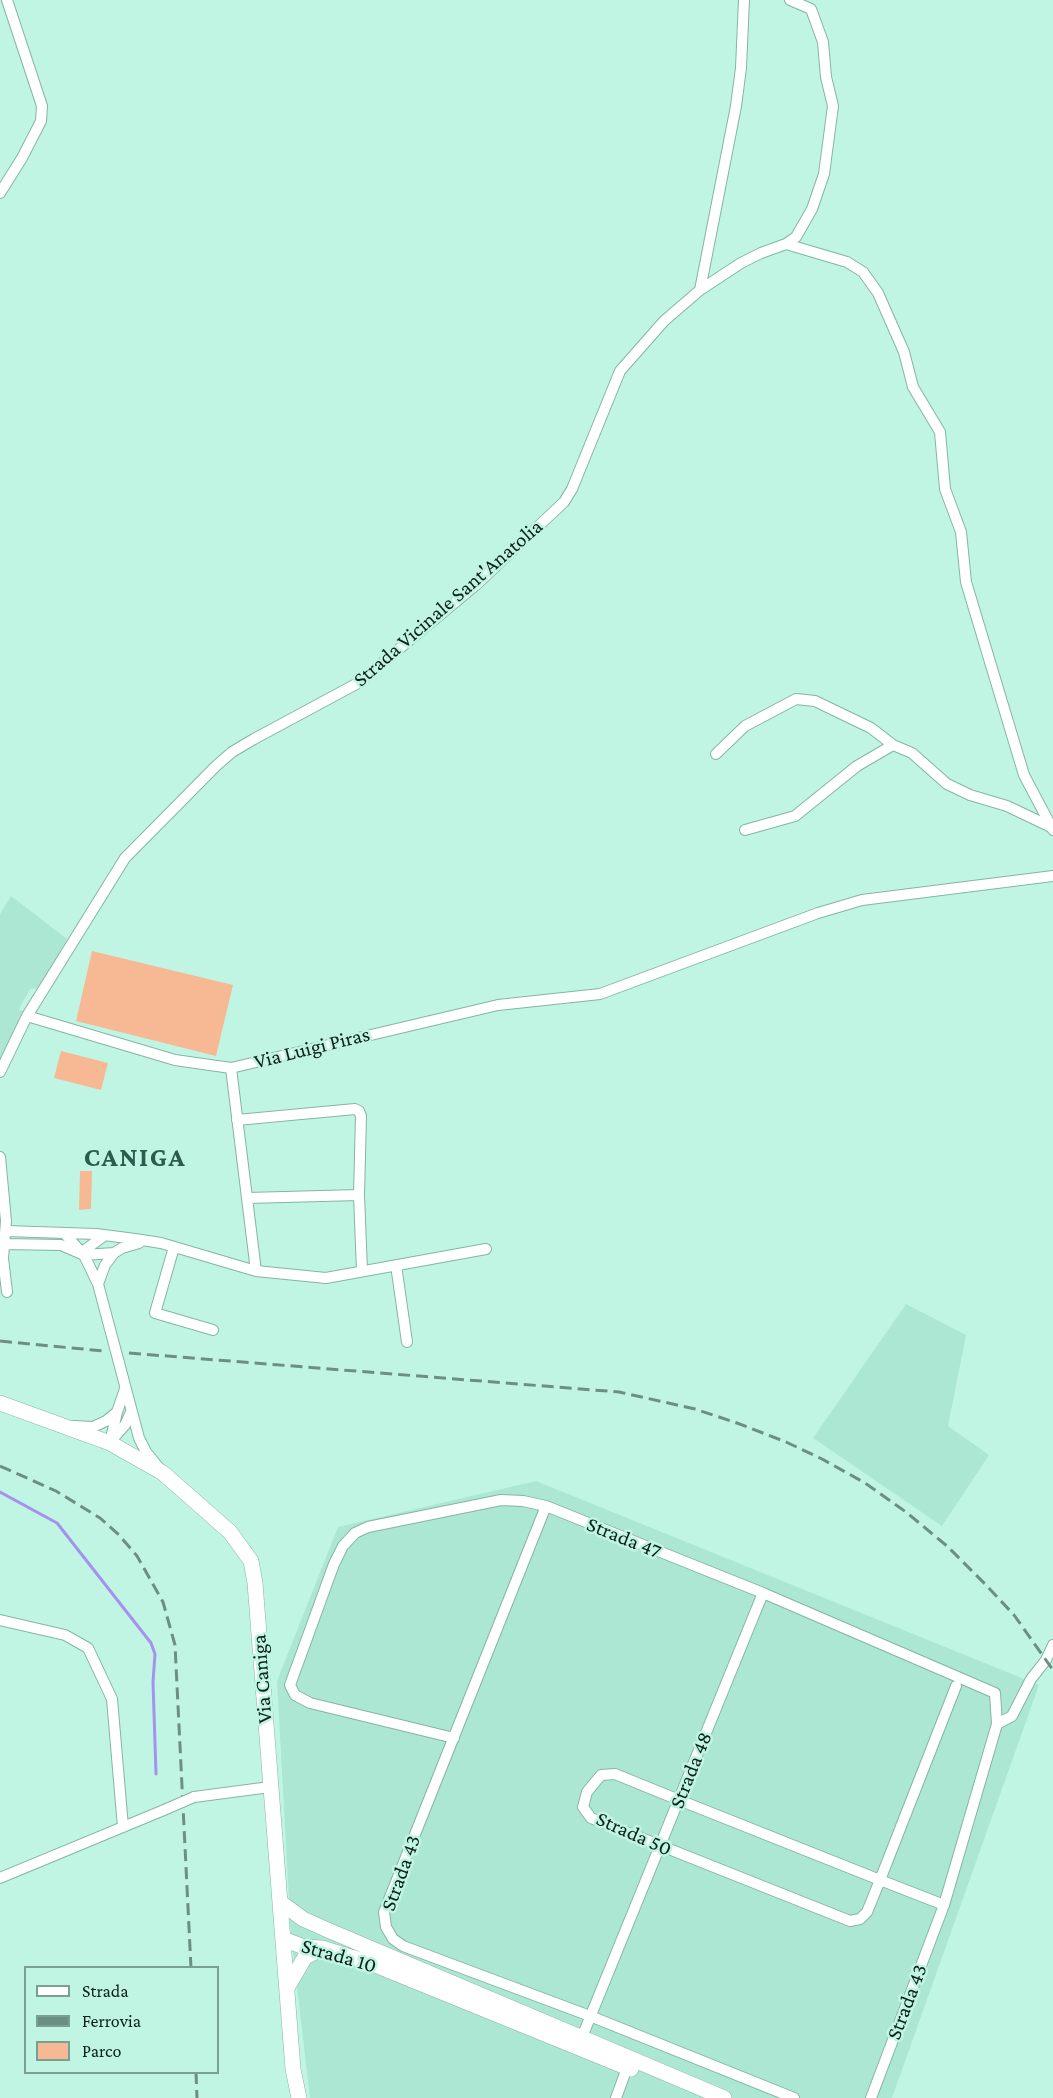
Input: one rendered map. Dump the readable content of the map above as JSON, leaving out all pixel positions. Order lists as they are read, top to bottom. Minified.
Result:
{"streets":{"street":["Strada Vicinale Sant'Anatolia","Via Luigi Piras","Strada 47","Via Caniga","Strada 48","Strada 50","Strada 43","Strada 10"]},"crossings":[["Strada Vicinale Sant'Anatolia","Via Luigi Piras"],["Strada 47","Strada 48"],["Strada 47","Strada 50"],["Strada 47","Strada 43"],["Via Caniga","Strada 10"],["Strada 48","Strada 50"],["Strada 48","Strada 43"],["Strada 48","Strada 10"],["Strada 50","Strada 43"]],"districts":["CANIGA"],"legend":["Strada","Ferrovia","Parco"]}
